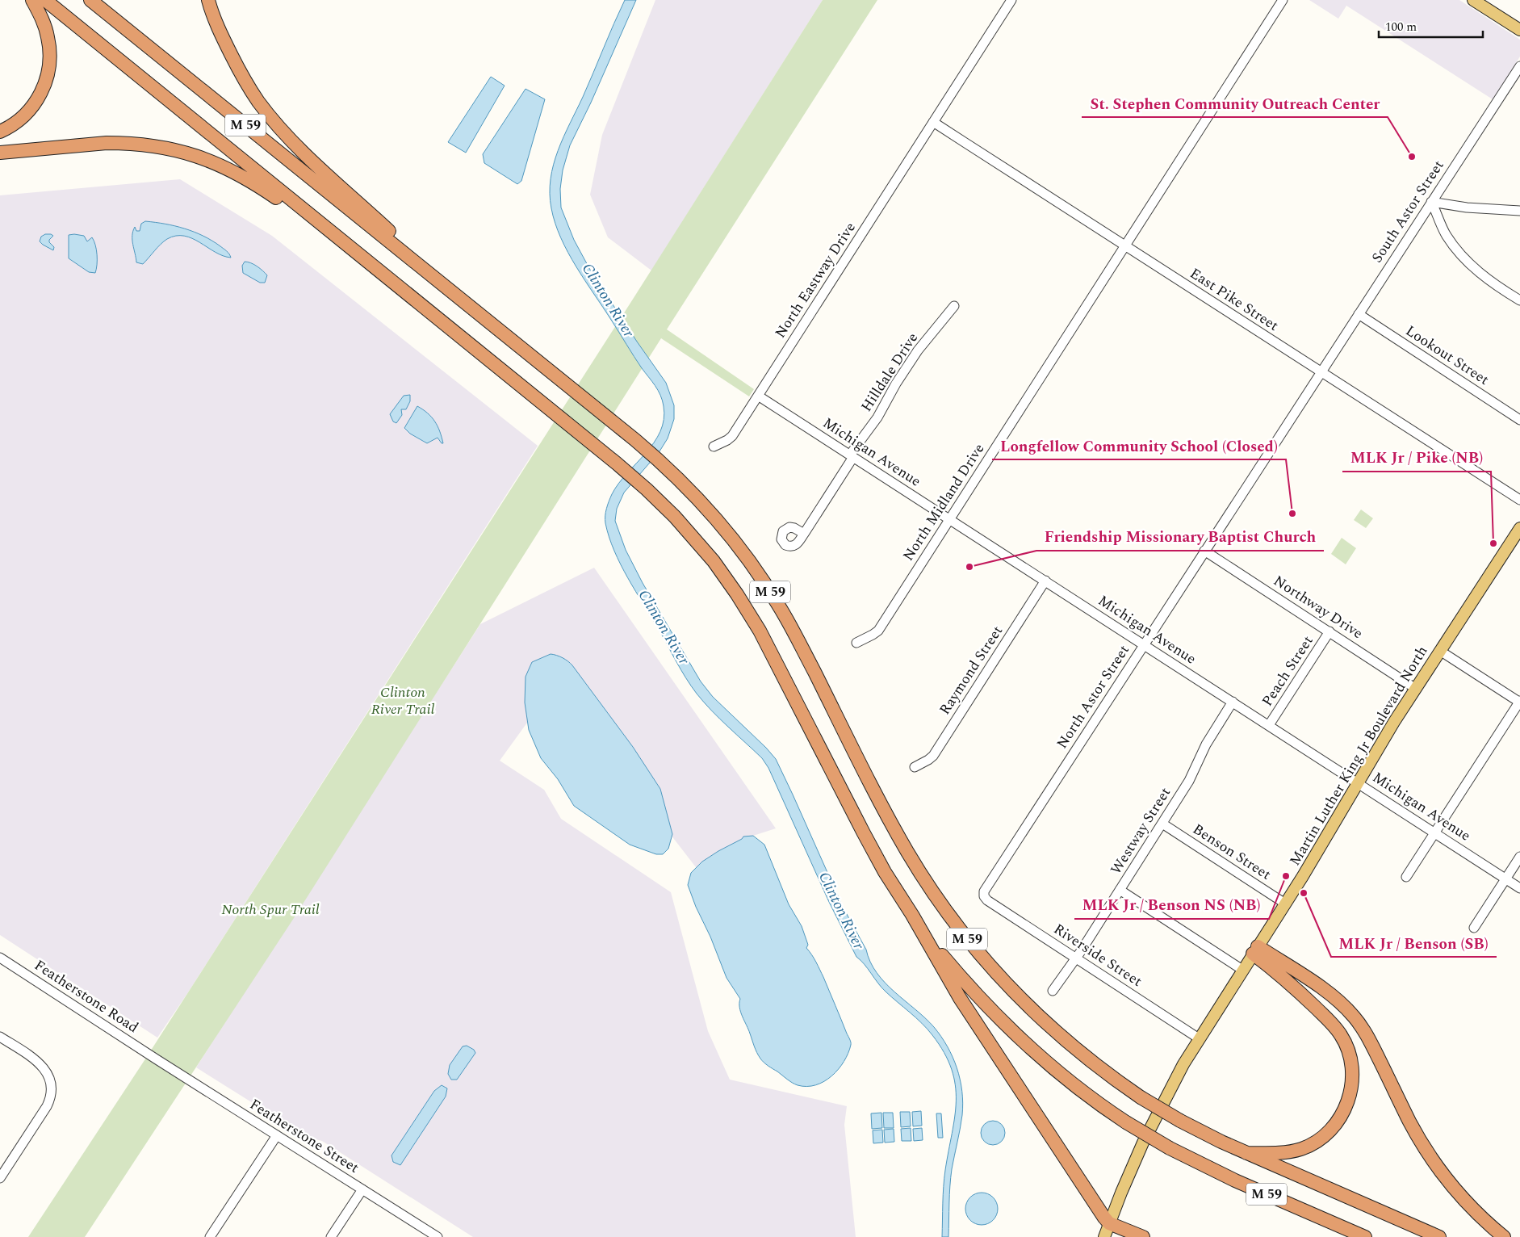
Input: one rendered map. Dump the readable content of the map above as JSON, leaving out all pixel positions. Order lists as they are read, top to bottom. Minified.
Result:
{"streets":{"highway":["M 59"],"main road":["Martin Luther King Jr Boulevard North"],"street":["South Astor Street","North Eastway Drive","East Pike Street","Lookout Street","Hilldale Drive","Michigan Avenue","North Midland Drive","Northway Drive","Raymond Street","Peach Street","North Astor Street","Westway Street","Benson Street","Riverside Street","Featherstone Road","Featherstone Street"]},"crossings":[["South Astor Street","East Pike Street"],["South Astor Street","Lookout Street"],["South Astor Street","North Astor Street"],["North Eastway Drive","East Pike Street"],["North Eastway Drive","Michigan Avenue"],["East Pike Street","North Midland Drive"],["East Pike Street","North Astor Street"],["Hilldale Drive","Michigan Avenue"],["Michigan Avenue","North Midland Drive"],["Michigan Avenue","Raymond Street"],["Michigan Avenue","Peach Street"],["Michigan Avenue","North Astor Street"],["Michigan Avenue","Martin Luther King Jr Boulevard North"],["Michigan Avenue","Westway Street"],["Northway Drive","Peach Street"],["Northway Drive","North Astor Street"],["Northway Drive","Martin Luther King Jr Boulevard North"],["North Astor Street","Riverside Street"],["Martin Luther King Jr Boulevard North","Benson Street"],["Martin Luther King Jr Boulevard North","Riverside Street"],["Westway Street","Benson Street"],["Westway Street","Riverside Street"],["Featherstone Road","Featherstone Street"]],"water":["Clinton River"],"parks":["Clinton River Trail","North Spur Trail"],"places":["St. Stephen Community Outreach Center","Longfellow Community School (Closed)","MLK Jr / Pike (NB)","Friendship Missionary Baptist Church","MLK Jr / Benson NS (NB)","MLK Jr / Benson (SB)"],"scale_bar":"100 m"}
